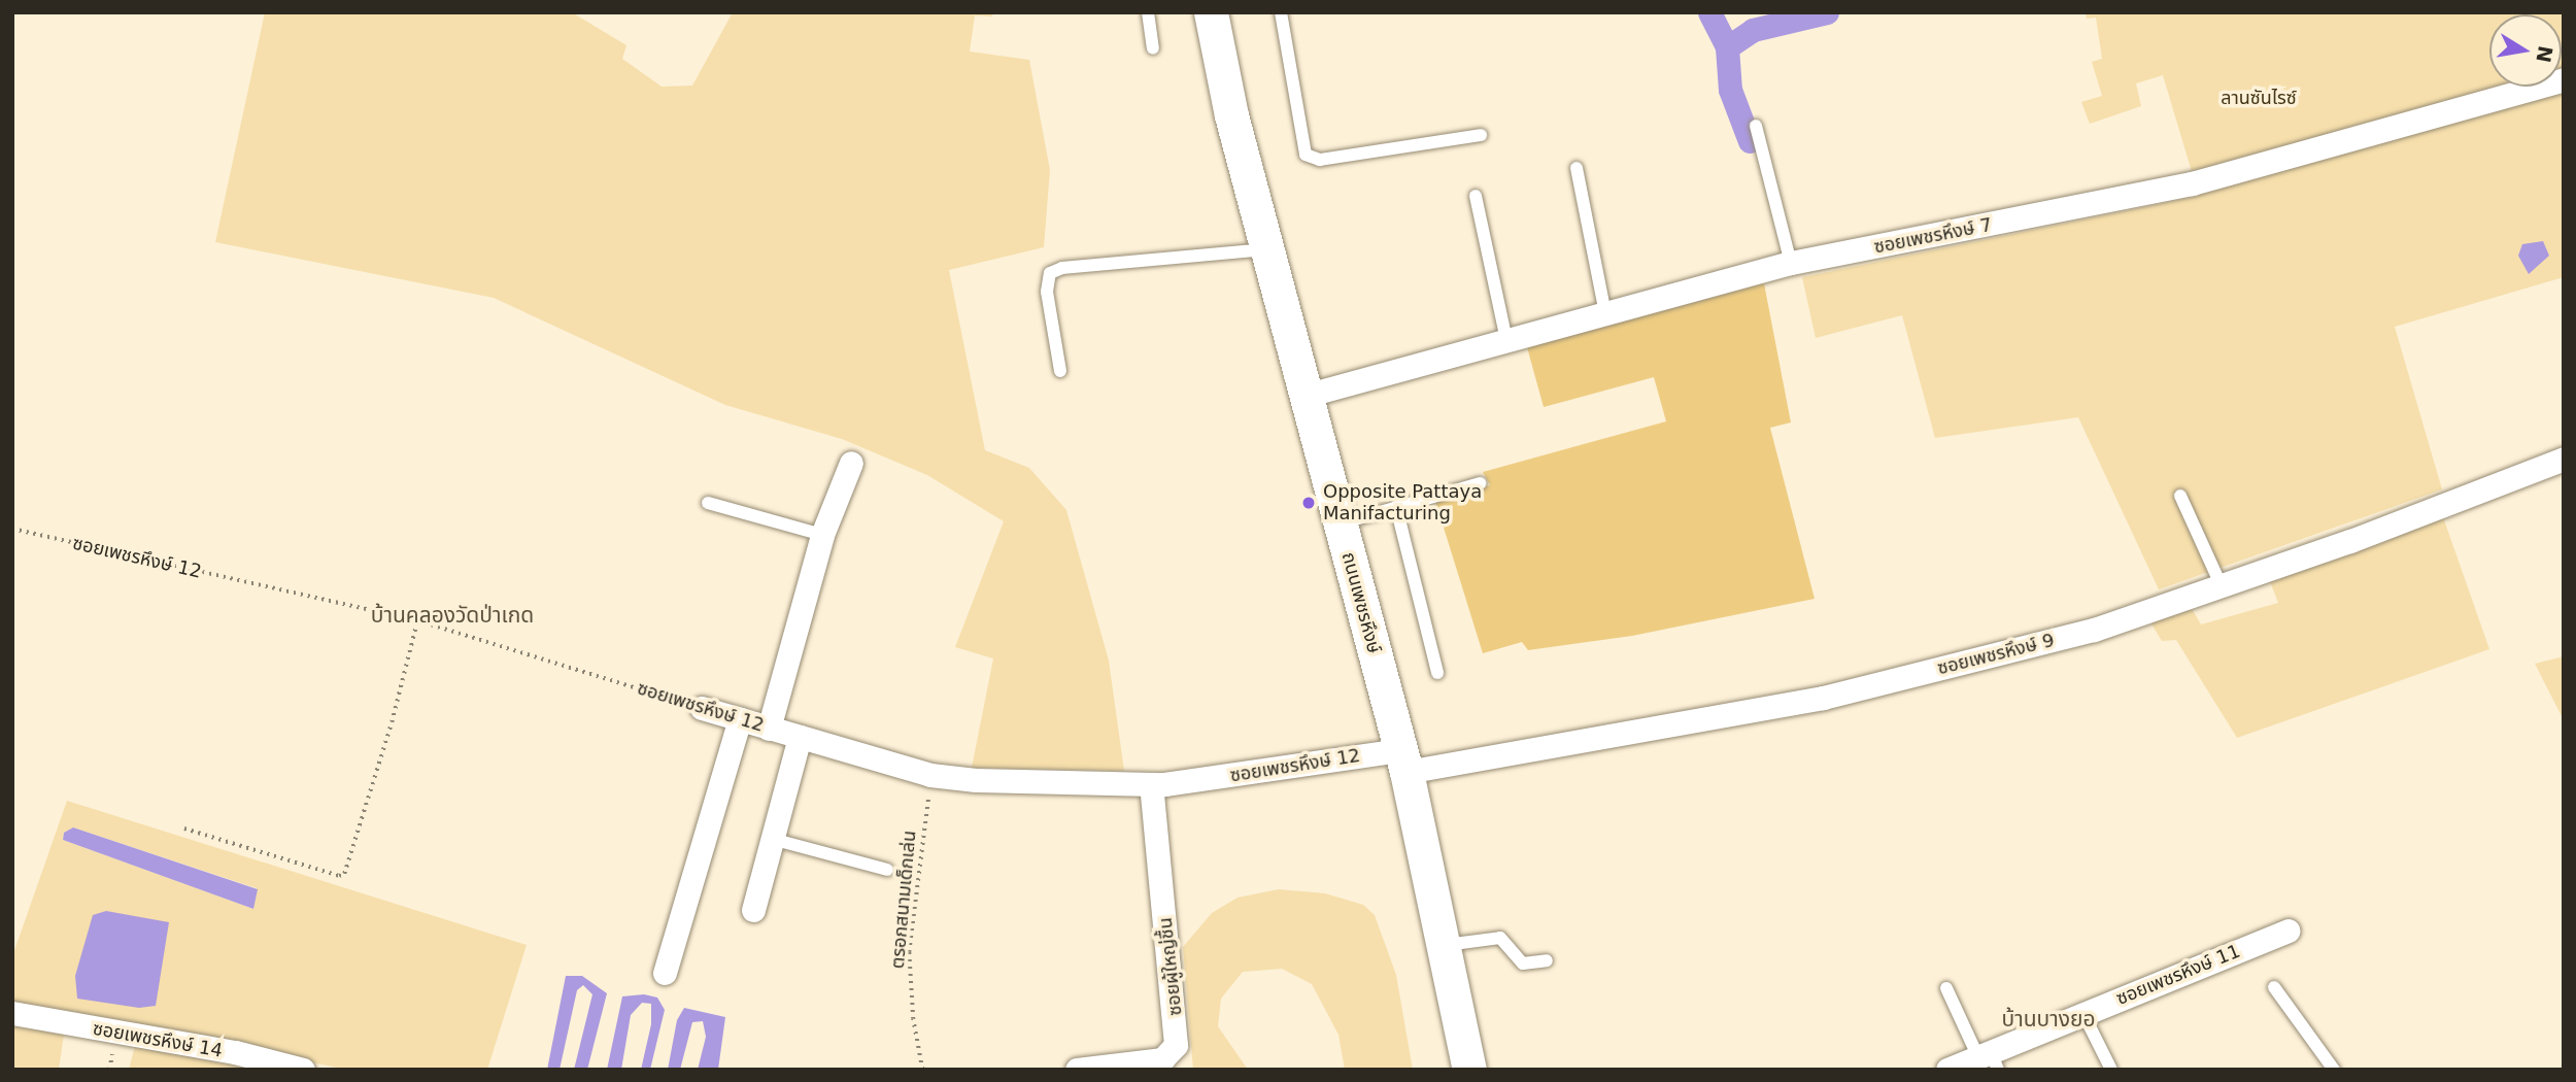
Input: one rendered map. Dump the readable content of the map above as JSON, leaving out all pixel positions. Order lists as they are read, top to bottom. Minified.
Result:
{"streets":{"main road":["ถนนเพชรหึงษ์"],"street":["ซอยเพชรหึงษ์ 7","ซอยเพชรหึงษ์ 12","ซอยเพชรหึงษ์ 9","ซอยผู้ใหญ่ชื้น","ซอยเพชรหึงษ์ 11","ซอยเพชรหึงษ์ 14"],"path":["ตรอกสนามเด็กเล่น"]},"crossings":[["ซอยเพชรหึงษ์ 7","ถนนเพชรหึงษ์"],["ซอยเพชรหึงษ์ 12","ถนนเพชรหึงษ์"],["ซอยเพชรหึงษ์ 12","ซอยเพชรหึงษ์ 9"],["ซอยเพชรหึงษ์ 12","ตรอกสนามเด็กเล่น"],["ซอยเพชรหึงษ์ 12","ซอยผู้ใหญ่ชื้น"],["ถนนเพชรหึงษ์","ซอยเพชรหึงษ์ 9"]],"districts":["บ้านคลองวัดป่าเกด","บ้านบางยอ"],"parks":["ลานซันไรซ์"],"places":["Opposite Pattaya Manifacturing"],"north":"right"}
